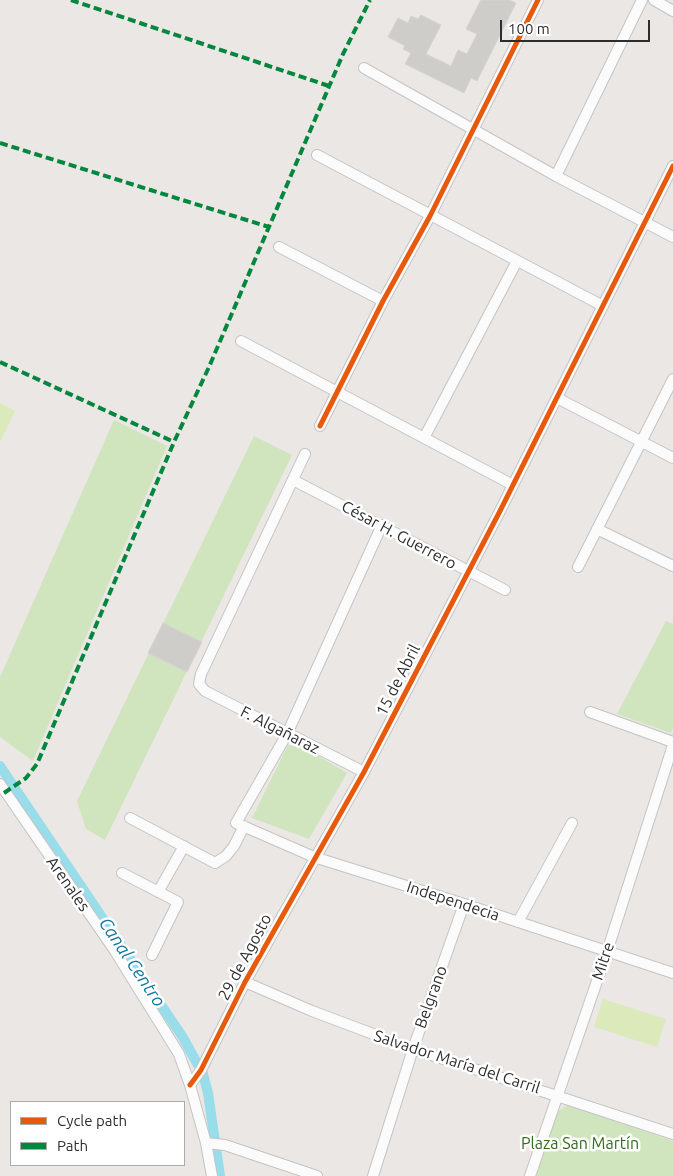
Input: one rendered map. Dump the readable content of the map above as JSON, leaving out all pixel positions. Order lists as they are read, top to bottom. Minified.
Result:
{"streets":{"street":["César H. Guerrero","15 de Abril","F. Algañaraz","Arenales","Independecia","29 de Agosto","Mitre","Belgrano","Salvador María del Carril"]},"crossings":[["César H. Guerrero","15 de Abril"],["César H. Guerrero","F. Algañaraz"],["15 de Abril","F. Algañaraz"],["15 de Abril","Independecia"],["15 de Abril","29 de Agosto"],["Arenales","29 de Agosto"],["Independecia","29 de Agosto"],["Independecia","Mitre"],["Independecia","Belgrano"],["29 de Agosto","Salvador María del Carril"],["Mitre","Salvador María del Carril"],["Belgrano","Salvador María del Carril"]],"water":["Canal Centro"],"parks":["Plaza San Martín"],"legend":["Cycle path","Path"],"scale_bar":"100 m"}
